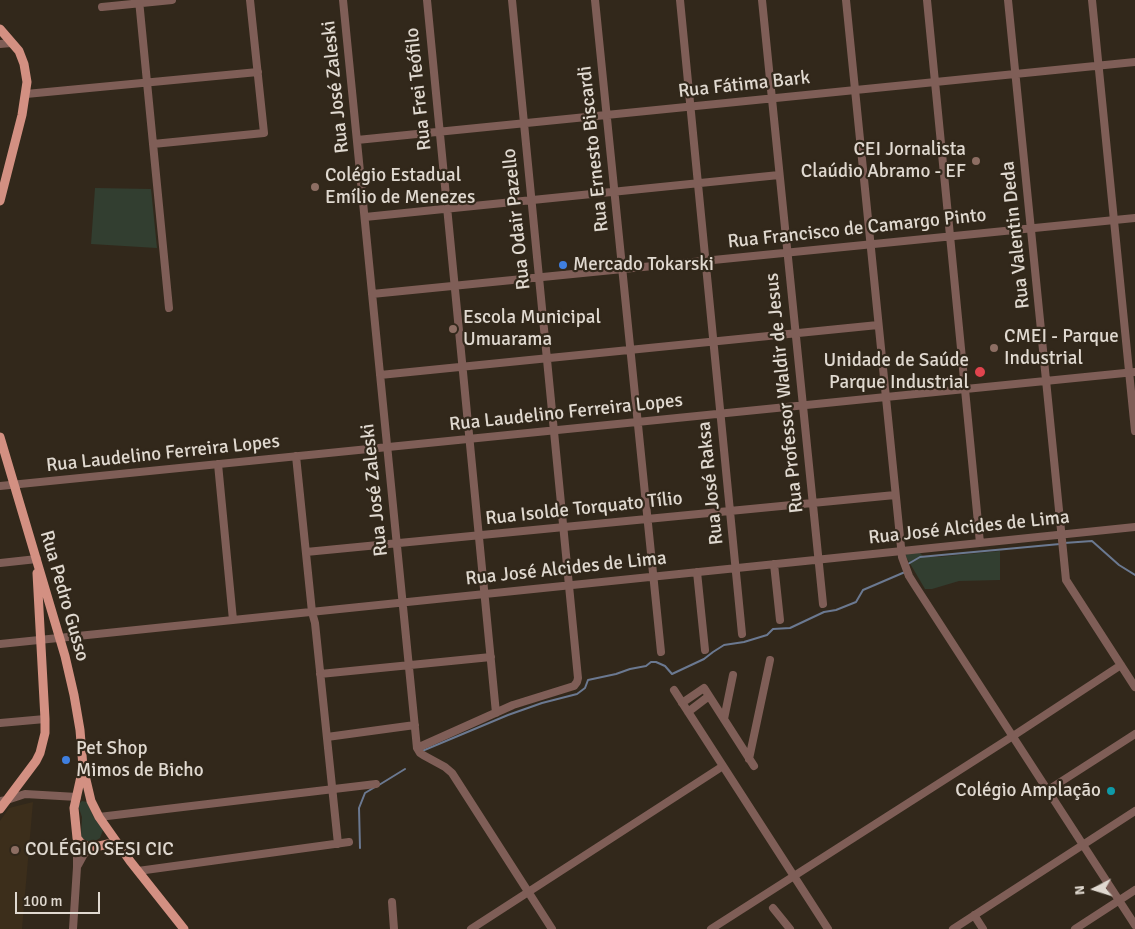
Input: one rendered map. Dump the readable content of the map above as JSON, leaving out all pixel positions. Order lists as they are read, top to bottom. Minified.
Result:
{"streets":{"main road":["Rua Pedro Gusso"],"street":["Rua Fátima Bark","Rua José Zaleski","Rua Frei Teófilo","Rua Ernesto Biscardi","Rua Odair Pazello","Rua Francisco de Camargo Pinto","Rua Valentin Deda","Rua Professor Waldir de Jesus","Rua Laudelino Ferreira Lopes","Rua José Raksa","Rua Isolde Torquato Tílio","Rua José Alcides de Lima"]},"crossings":[["Rua Fátima Bark","Rua José Zaleski"],["Rua Fátima Bark","Rua Frei Teófilo"],["Rua Fátima Bark","Rua Ernesto Biscardi"],["Rua Fátima Bark","Rua Odair Pazello"],["Rua Fátima Bark","Rua Valentin Deda"],["Rua Fátima Bark","Rua Professor Waldir de Jesus"],["Rua Fátima Bark","Rua José Raksa"],["Rua José Zaleski","Rua Francisco de Camargo Pinto"],["Rua José Zaleski","Rua Laudelino Ferreira Lopes"],["Rua José Zaleski","Rua Isolde Torquato Tílio"],["Rua José Zaleski","Rua José Alcides de Lima"],["Rua Frei Teófilo","Rua Odair Pazello"],["Rua Frei Teófilo","Rua Francisco de Camargo Pinto"],["Rua Frei Teófilo","Rua Laudelino Ferreira Lopes"],["Rua Frei Teófilo","Rua Isolde Torquato Tílio"],["Rua Frei Teófilo","Rua José Alcides de Lima"],["Rua Ernesto Biscardi","Rua Francisco de Camargo Pinto"],["Rua Ernesto Biscardi","Rua Laudelino Ferreira Lopes"],["Rua Ernesto Biscardi","Rua Isolde Torquato Tílio"],["Rua Ernesto Biscardi","Rua José Alcides de Lima"],["Rua Odair Pazello","Rua Francisco de Camargo Pinto"],["Rua Odair Pazello","Rua Laudelino Ferreira Lopes"],["Rua Odair Pazello","Rua Isolde Torquato Tílio"],["Rua Odair Pazello","Rua José Alcides de Lima"],["Rua Francisco de Camargo Pinto","Rua Valentin Deda"],["Rua Francisco de Camargo Pinto","Rua Professor Waldir de Jesus"],["Rua Francisco de Camargo Pinto","Rua José Raksa"],["Rua Valentin Deda","Rua Laudelino Ferreira Lopes"],["Rua Valentin Deda","Rua José Alcides de Lima"],["Rua Professor Waldir de Jesus","Rua Laudelino Ferreira Lopes"],["Rua Professor Waldir de Jesus","Rua Isolde Torquato Tílio"],["Rua Professor Waldir de Jesus","Rua José Alcides de Lima"],["Rua Laudelino Ferreira Lopes","Rua José Raksa"],["Rua Laudelino Ferreira Lopes","Rua Pedro Gusso"],["Rua José Raksa","Rua Isolde Torquato Tílio"],["Rua José Raksa","Rua José Alcides de Lima"],["Rua José Alcides de Lima","Rua Pedro Gusso"]],"places":["CEI Jornalista Claúdio Abramo - EF","Colégio Estadual Emílio de Menezes","Mercado Tokarski","Escola Municipal Umuarama","CMEI - Parque Industrial","Unidade de Saúde Parque Industrial","Pet Shop Mimos de Bicho","Colégio Amplação","COLÉGIO SESI CIC"],"scale_bar":"100 m","north":"left"}
